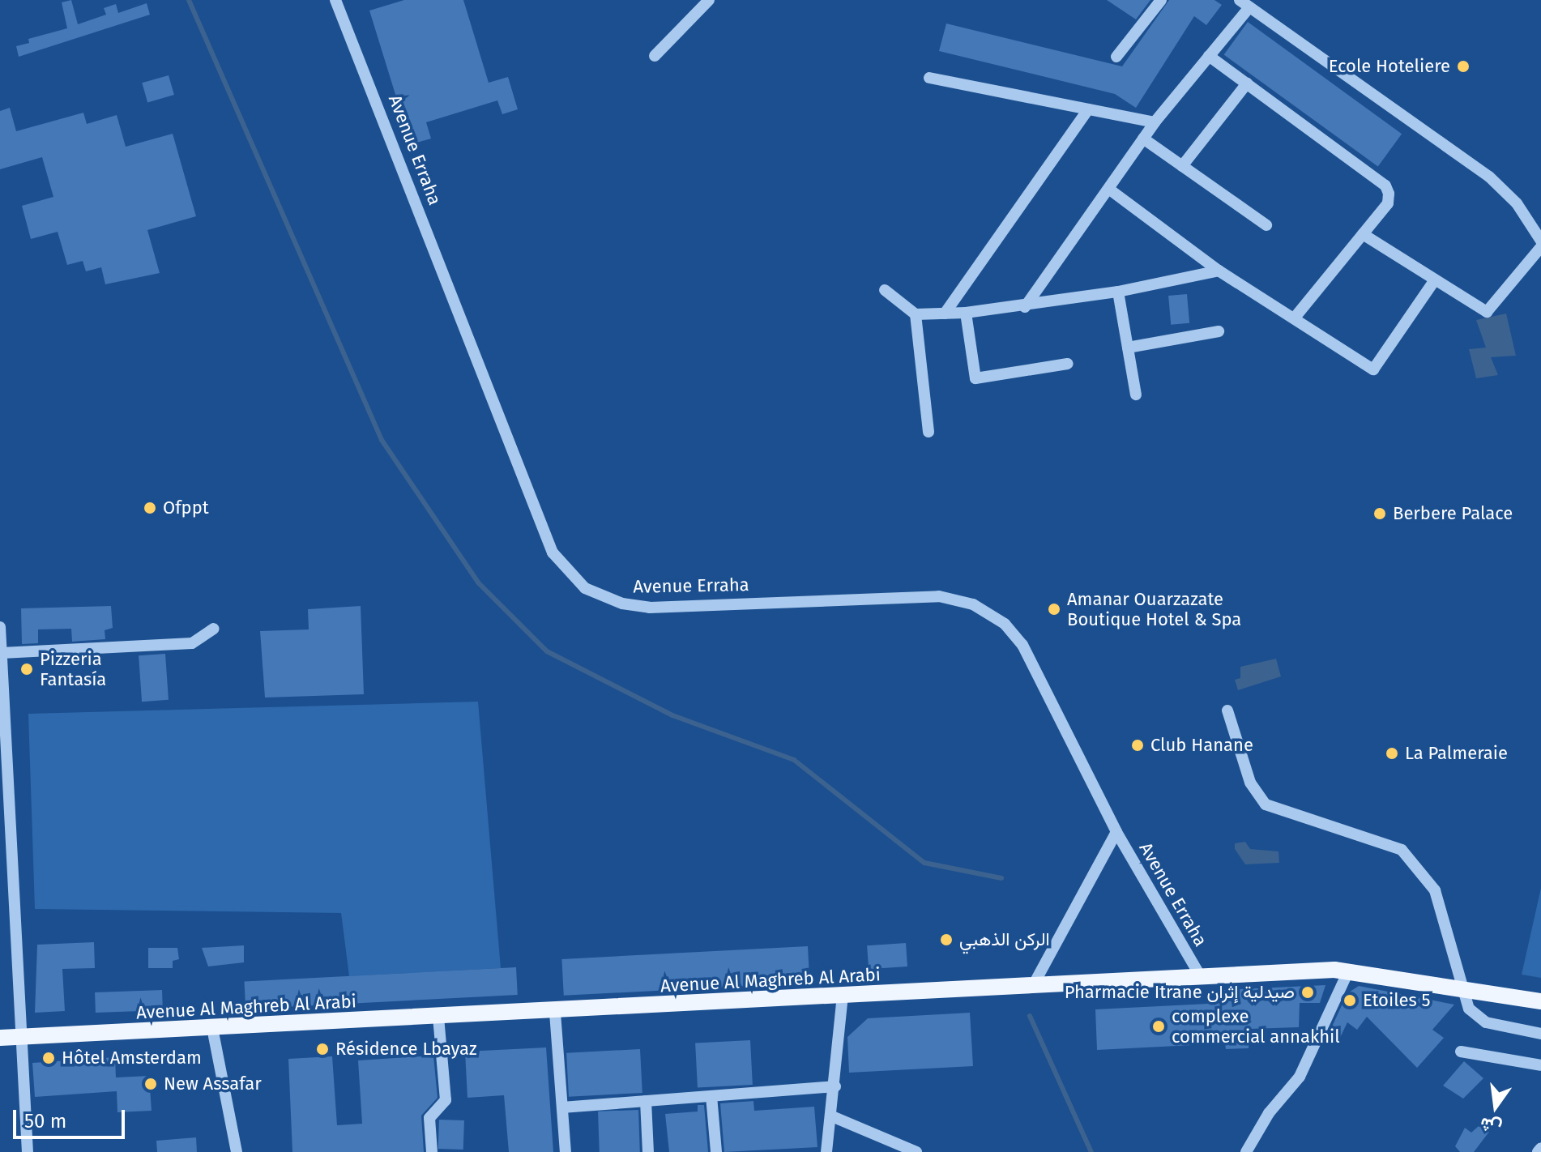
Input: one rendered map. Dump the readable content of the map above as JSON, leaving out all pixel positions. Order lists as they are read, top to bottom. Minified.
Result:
{"streets":{"main road":["Avenue Al Maghreb Al Arabi"],"street":["Avenue Erraha"]},"crossings":[["Avenue Erraha","Avenue Al Maghreb Al Arabi"]],"places":["Ecole Hoteliere","Ofppt","Berbere Palace","Amanar Ouarzazate Boutique Hotel & Spa","Pizzeria Fantasía","Club Hanane","La Palmeraie","الركن الذهبي","Pharmacie Itrane صيدلية إثران","Etoiles 5","complexe commercial annakhil","Résidence Lbayaz","Hôtel Amsterdam","New Assafar"],"scale_bar":"50 m","north":"bottom"}
